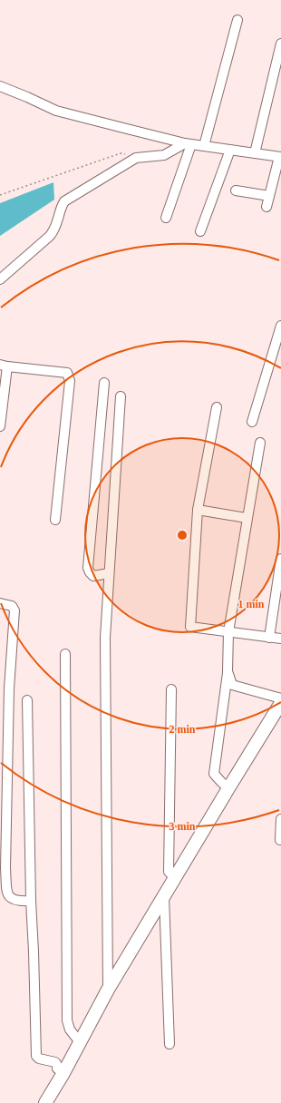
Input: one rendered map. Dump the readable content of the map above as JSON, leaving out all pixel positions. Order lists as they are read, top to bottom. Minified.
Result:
{"rings":["1 min","2 min","3 min"]}
